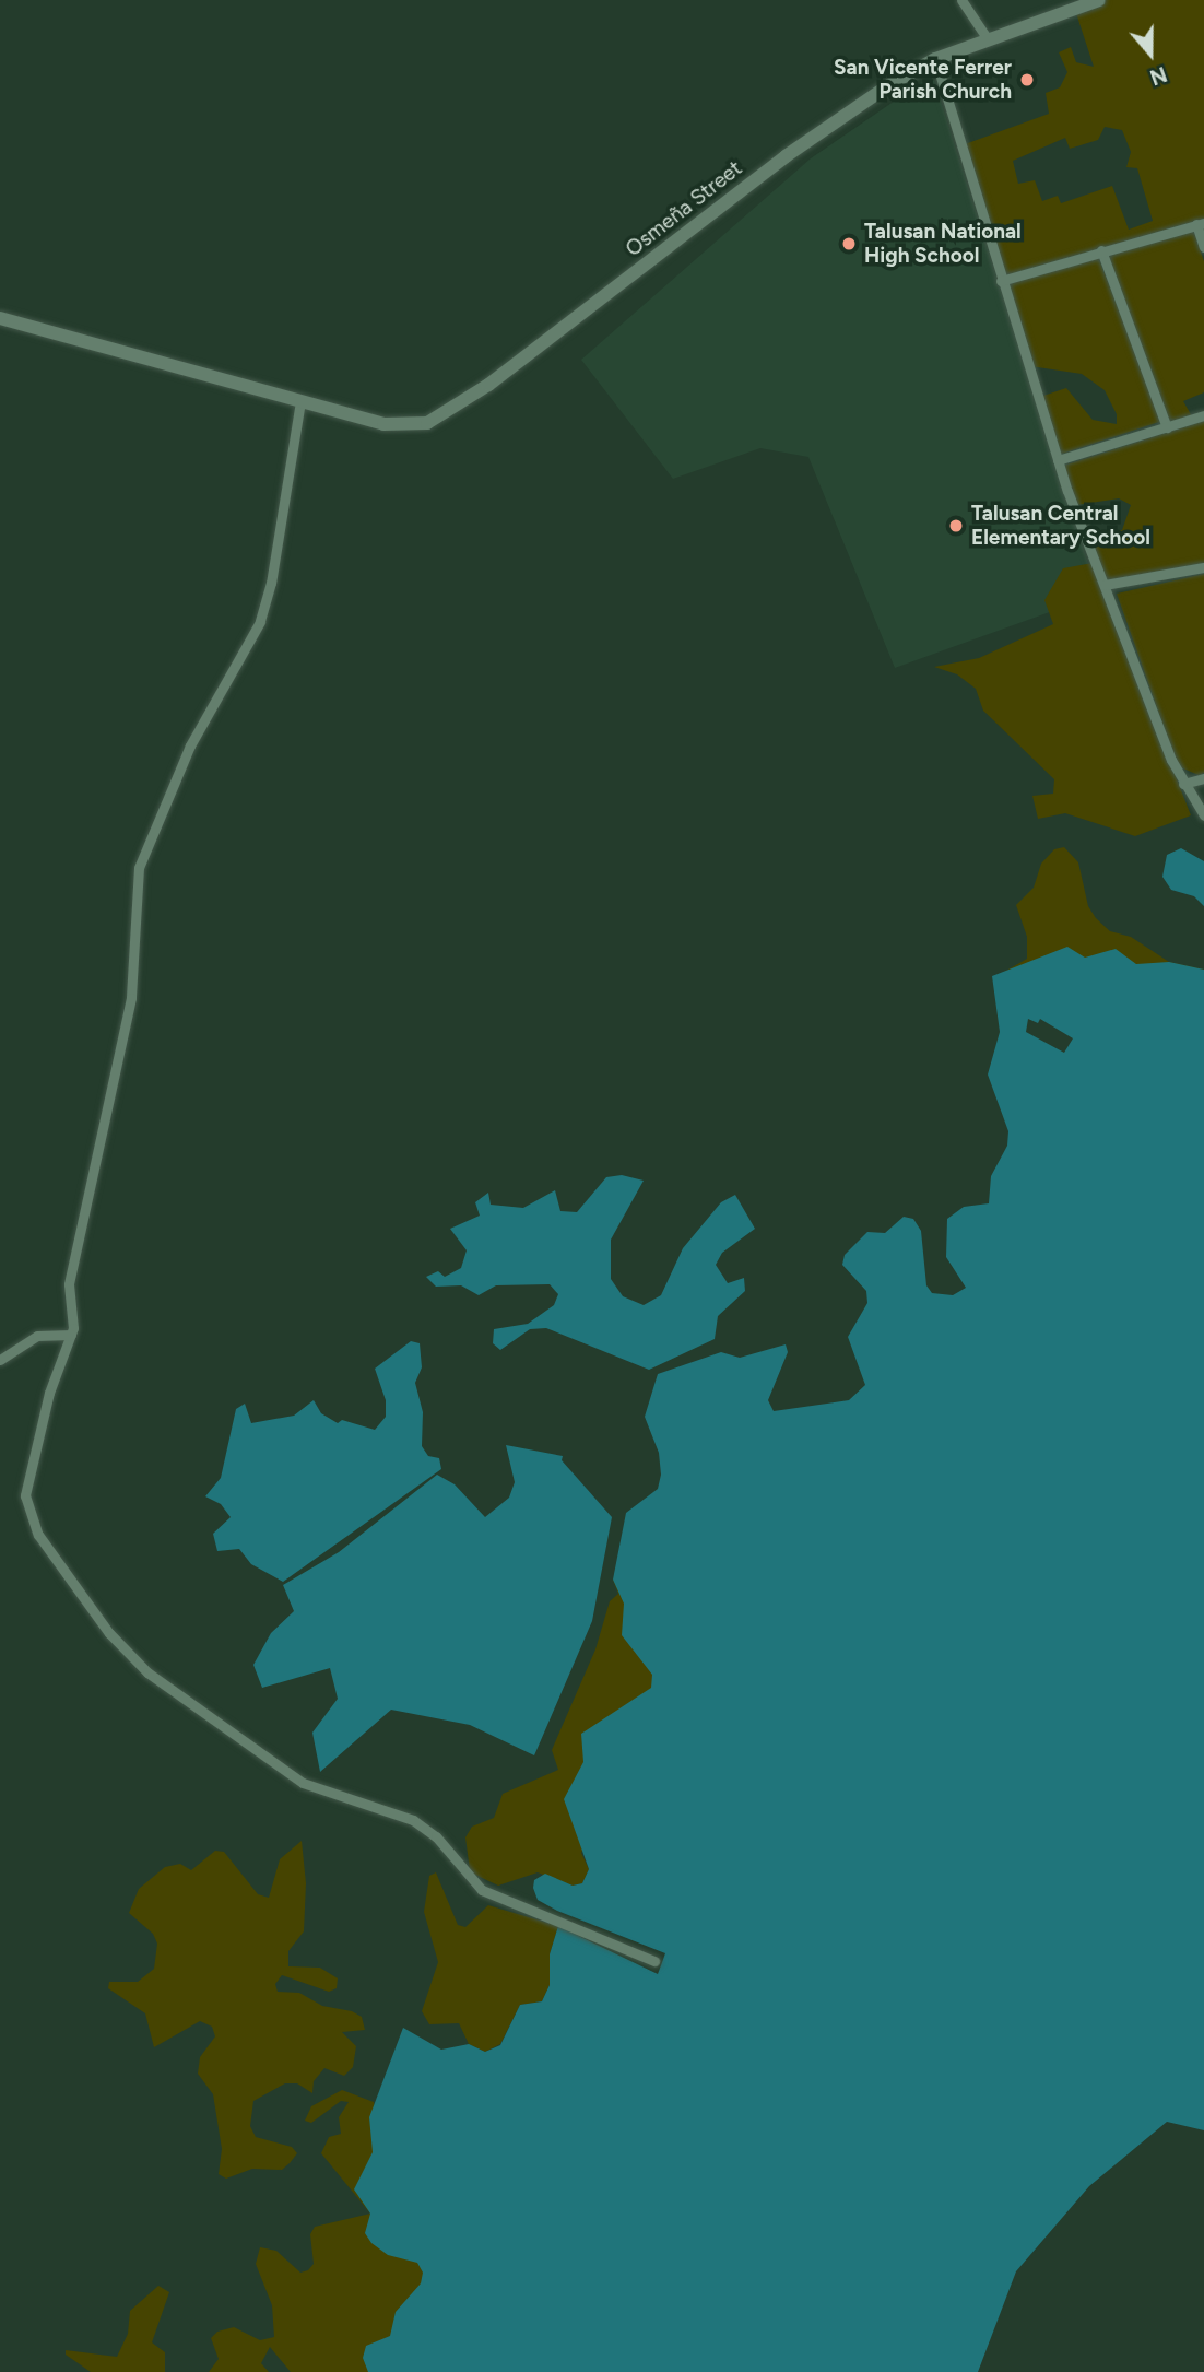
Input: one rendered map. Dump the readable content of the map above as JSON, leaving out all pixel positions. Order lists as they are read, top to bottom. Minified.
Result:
{"streets":{"main road":["Osmeña Street"]},"places":["San Vicente Ferrer Parish Church","Talusan National High School","Talusan Central Elementary School"],"north":"bottom"}
